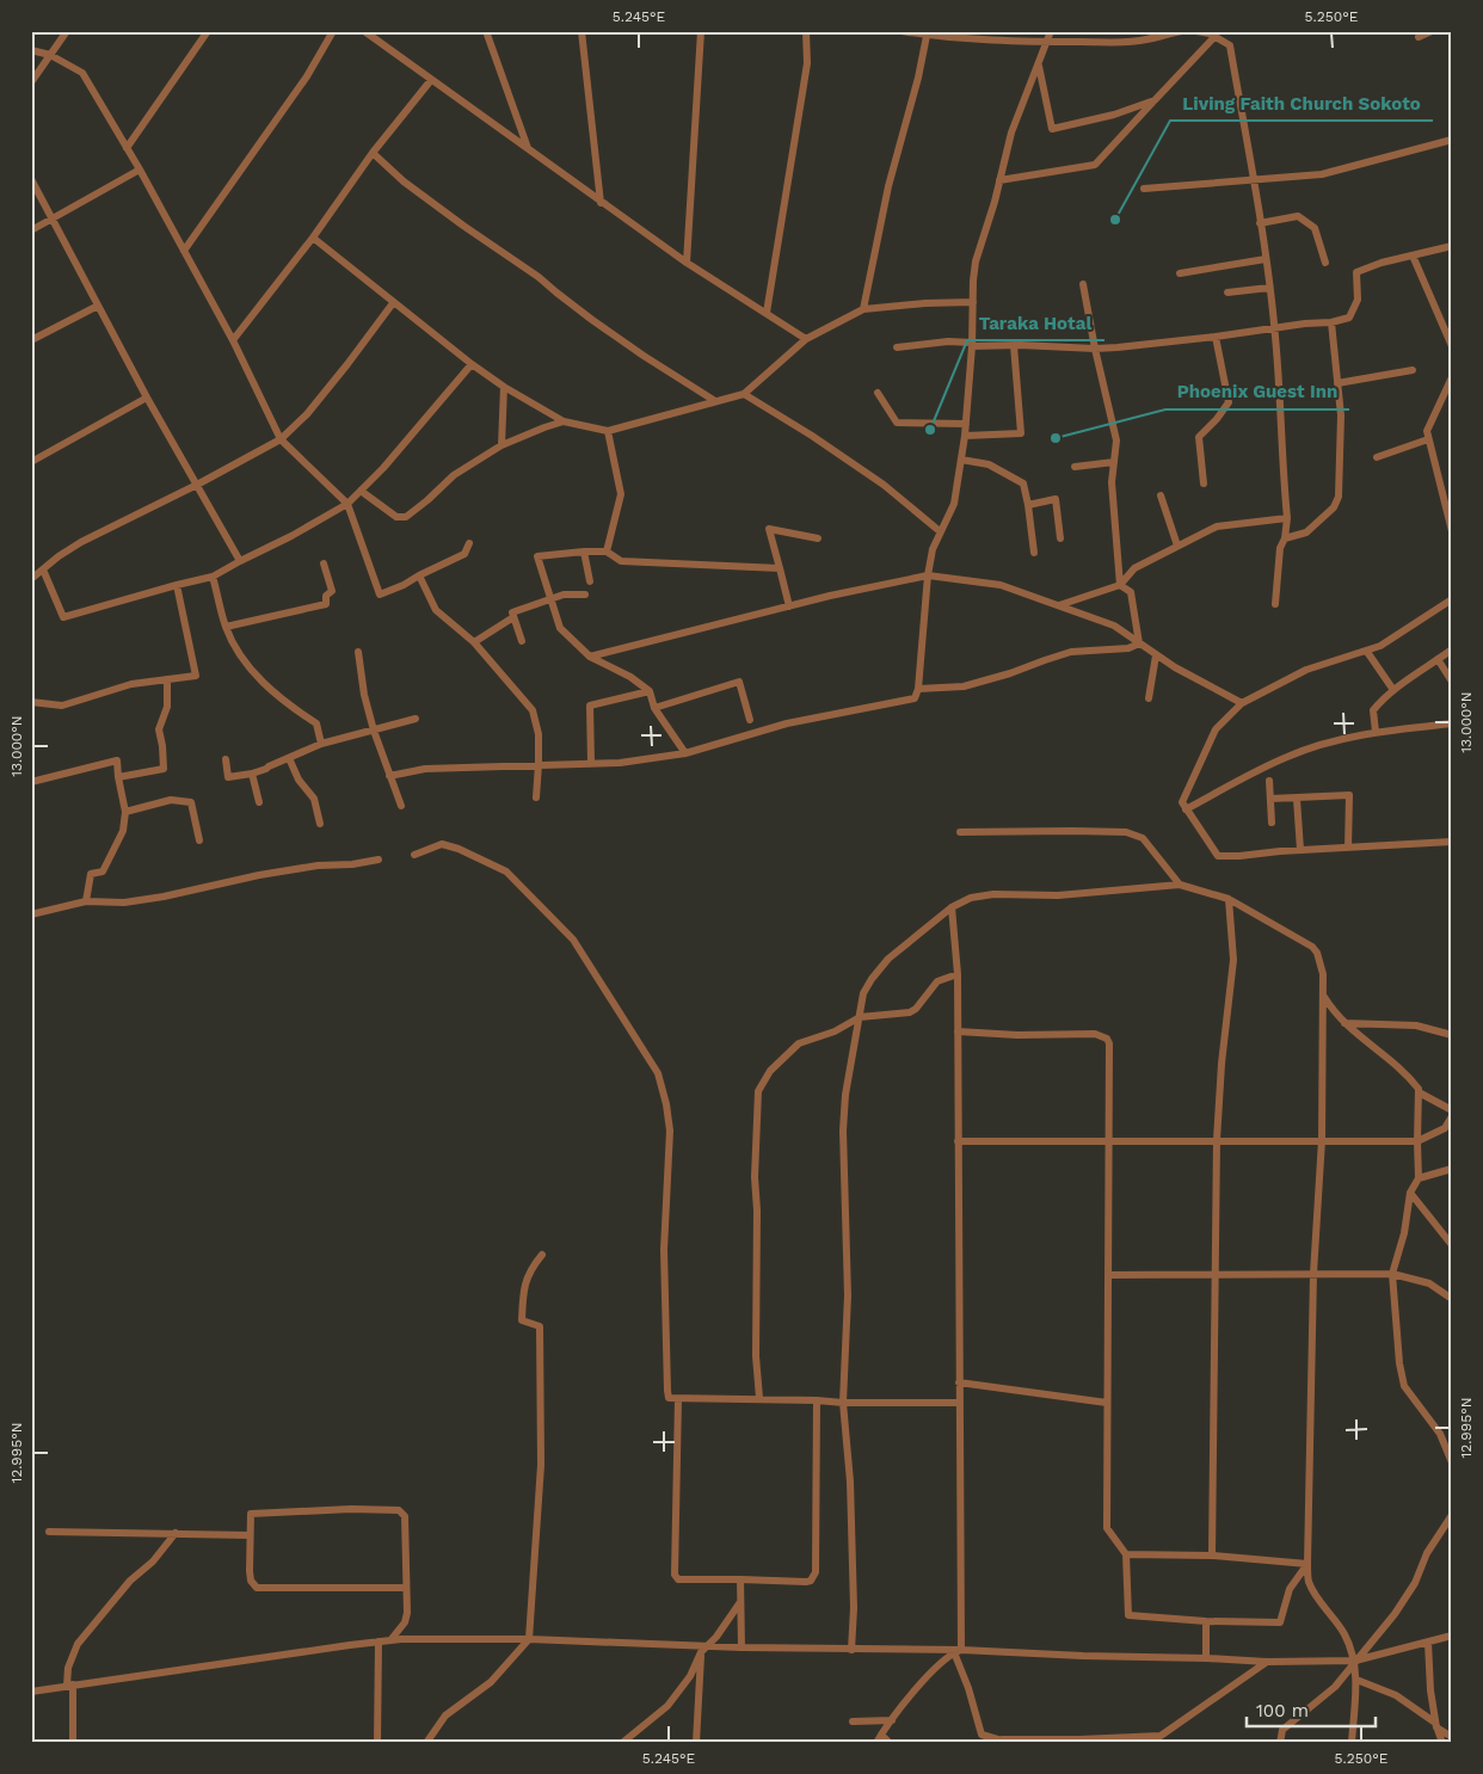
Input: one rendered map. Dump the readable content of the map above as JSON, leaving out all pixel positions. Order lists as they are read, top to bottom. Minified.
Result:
{"places":["Living Faith Church Sokoto","Taraka Hotal","Phoenix Guest Inn"],"scale_bar":"100 m","coordinates":["5.245°E","5.250°E","13.000°N","12.995°N"]}
